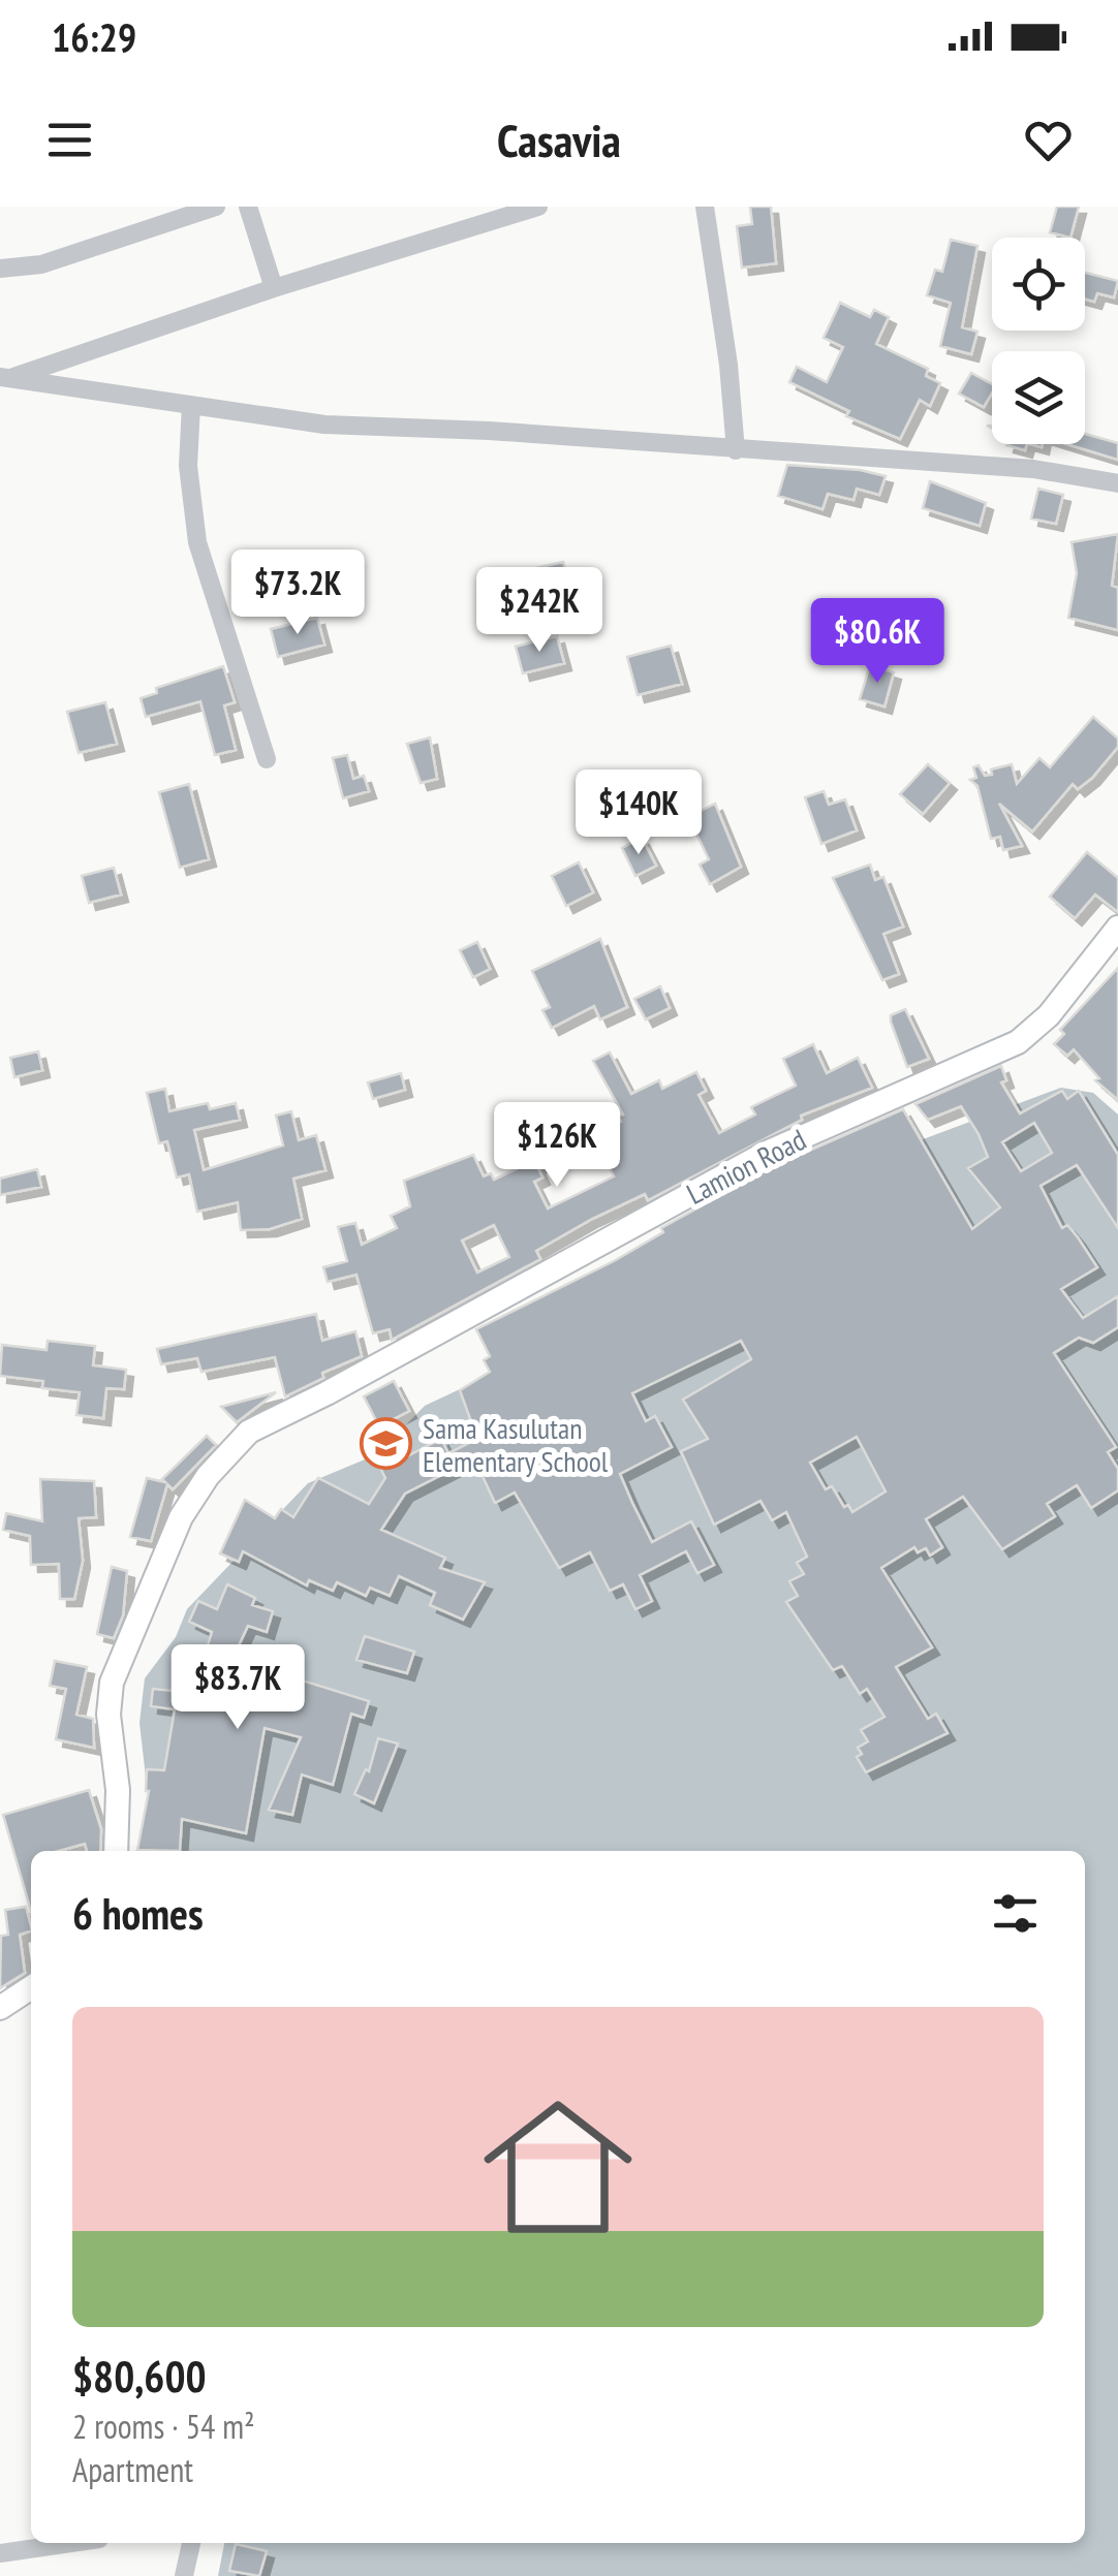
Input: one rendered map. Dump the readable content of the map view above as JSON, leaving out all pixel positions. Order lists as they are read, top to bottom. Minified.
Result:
{"streets":{"street":["Lamion Road"]},"places":{"school or university":["Sama Kasulutan Elementary School"]},"page":{"status":"16:29","header":"Casavia","price":["$73.2K","$242K","$80.6K","$140K","$126K","$83.7K"],"heading":"6 homes","list":[{"name":"$80,600","note":"2 rooms · 54 m² · Apartment"}]}}
